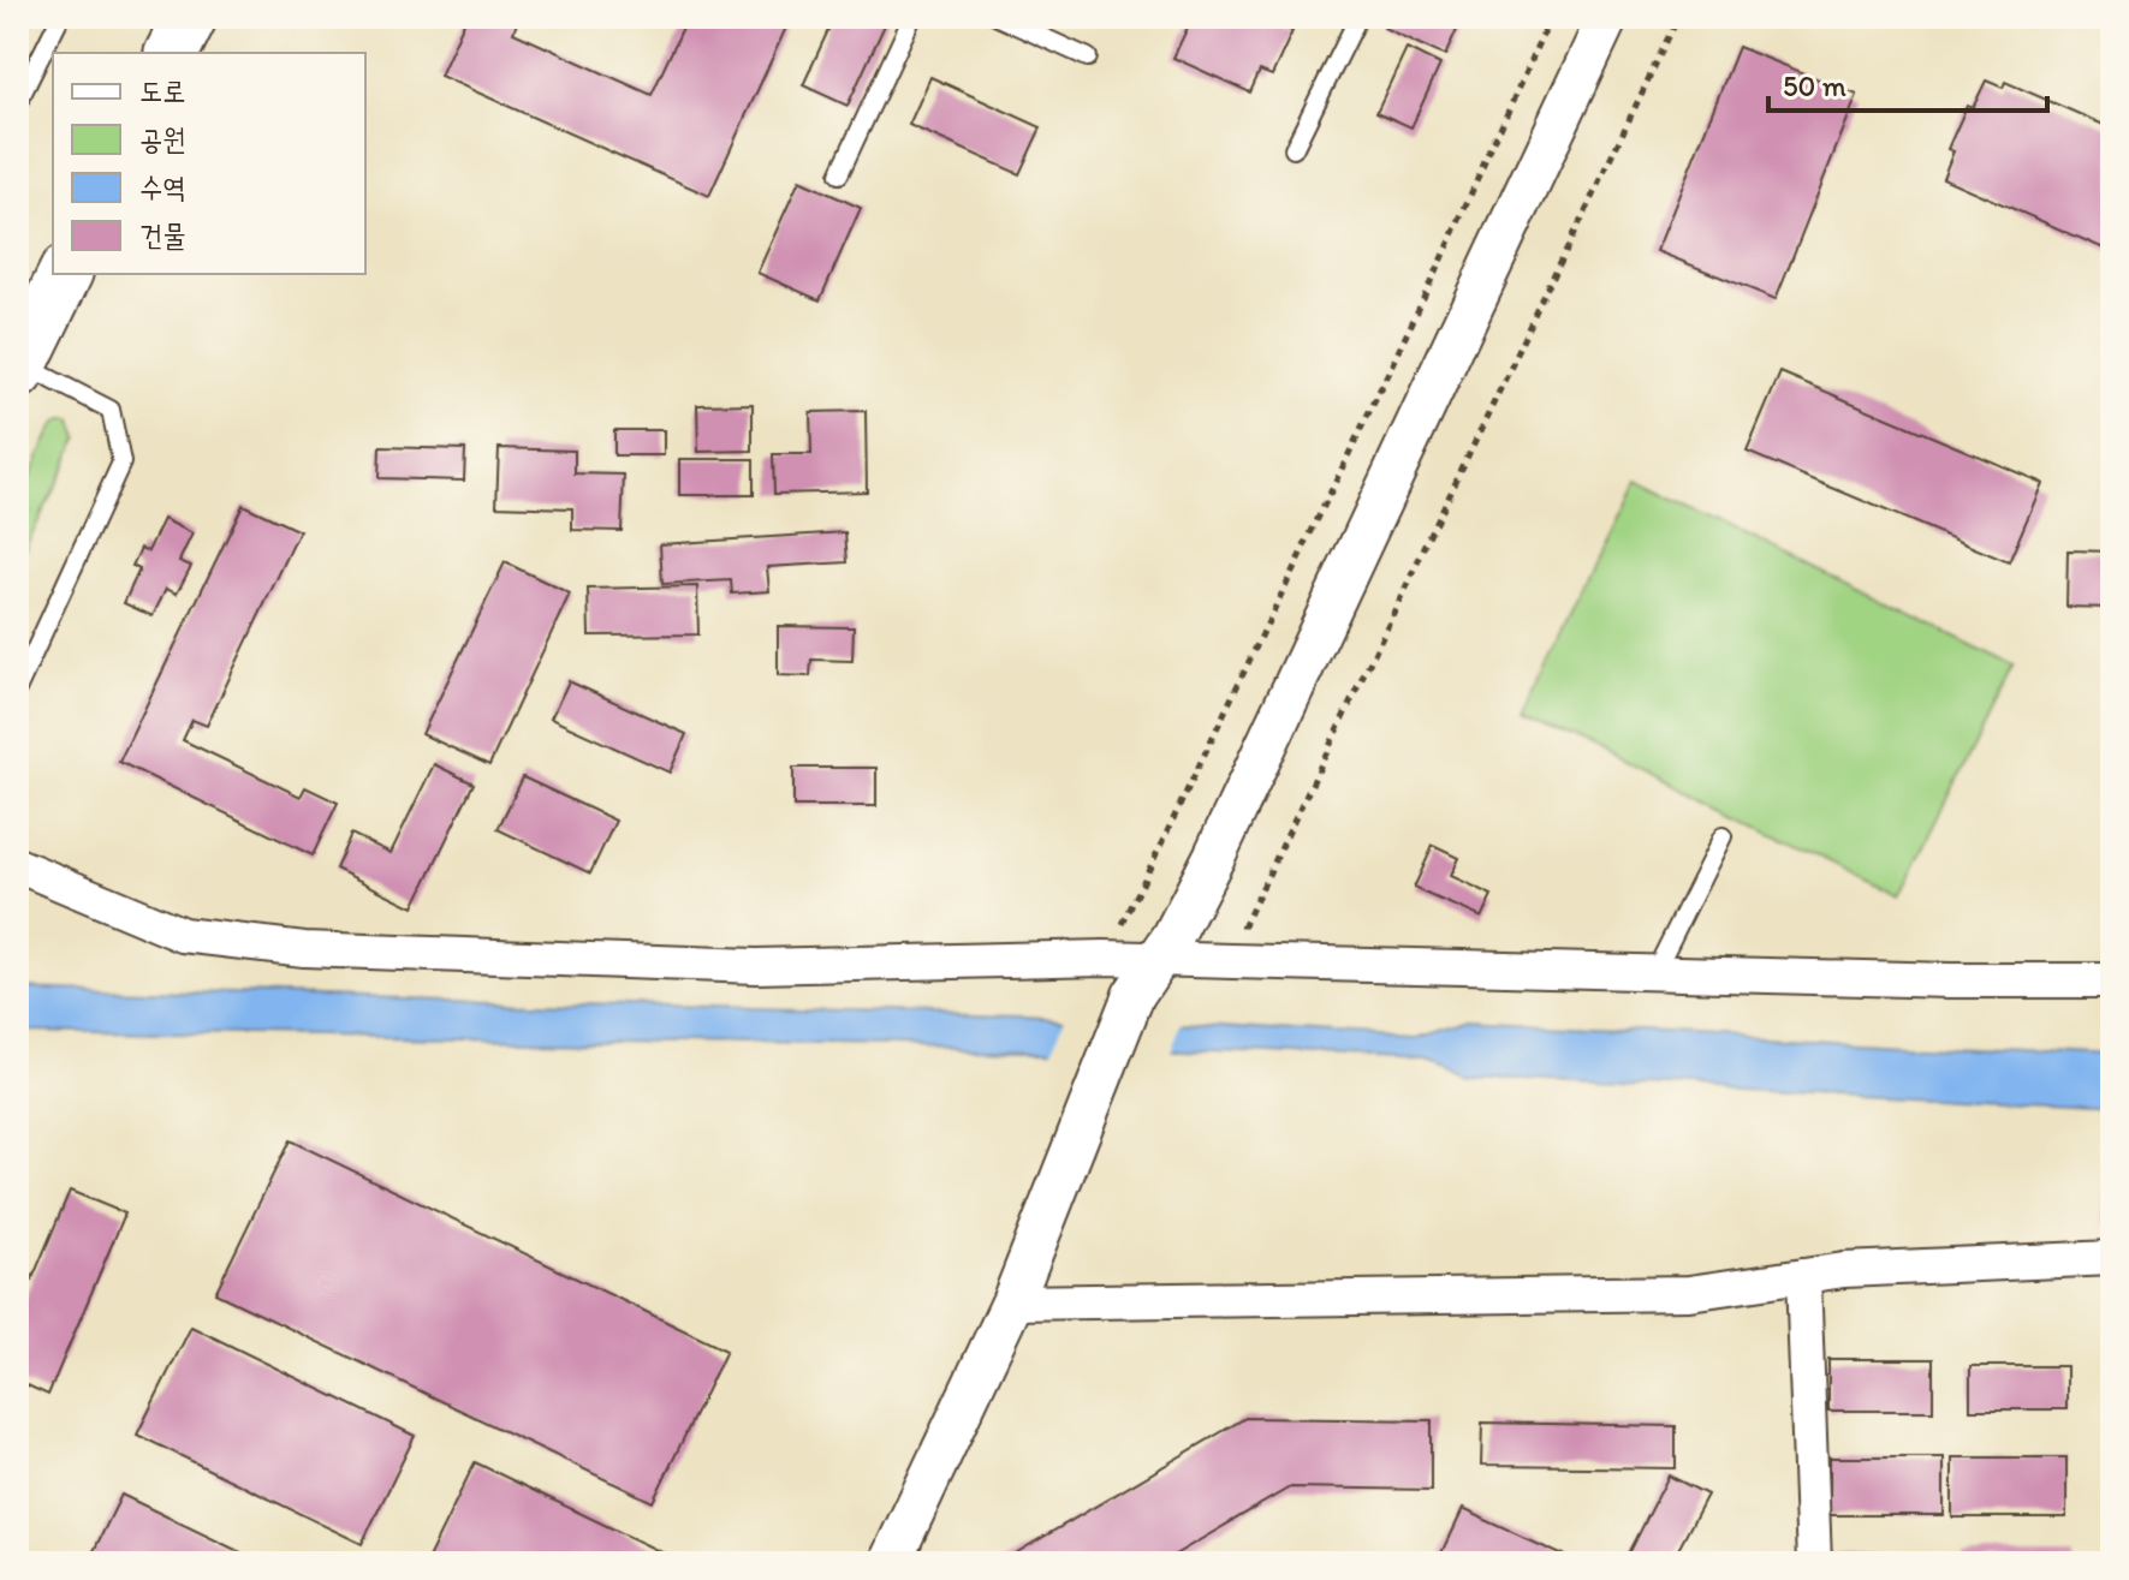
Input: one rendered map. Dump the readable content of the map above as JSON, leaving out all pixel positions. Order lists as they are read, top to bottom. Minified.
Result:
{"legend":["도로","공원","수역","건물"],"scale_bar":"50 m"}
